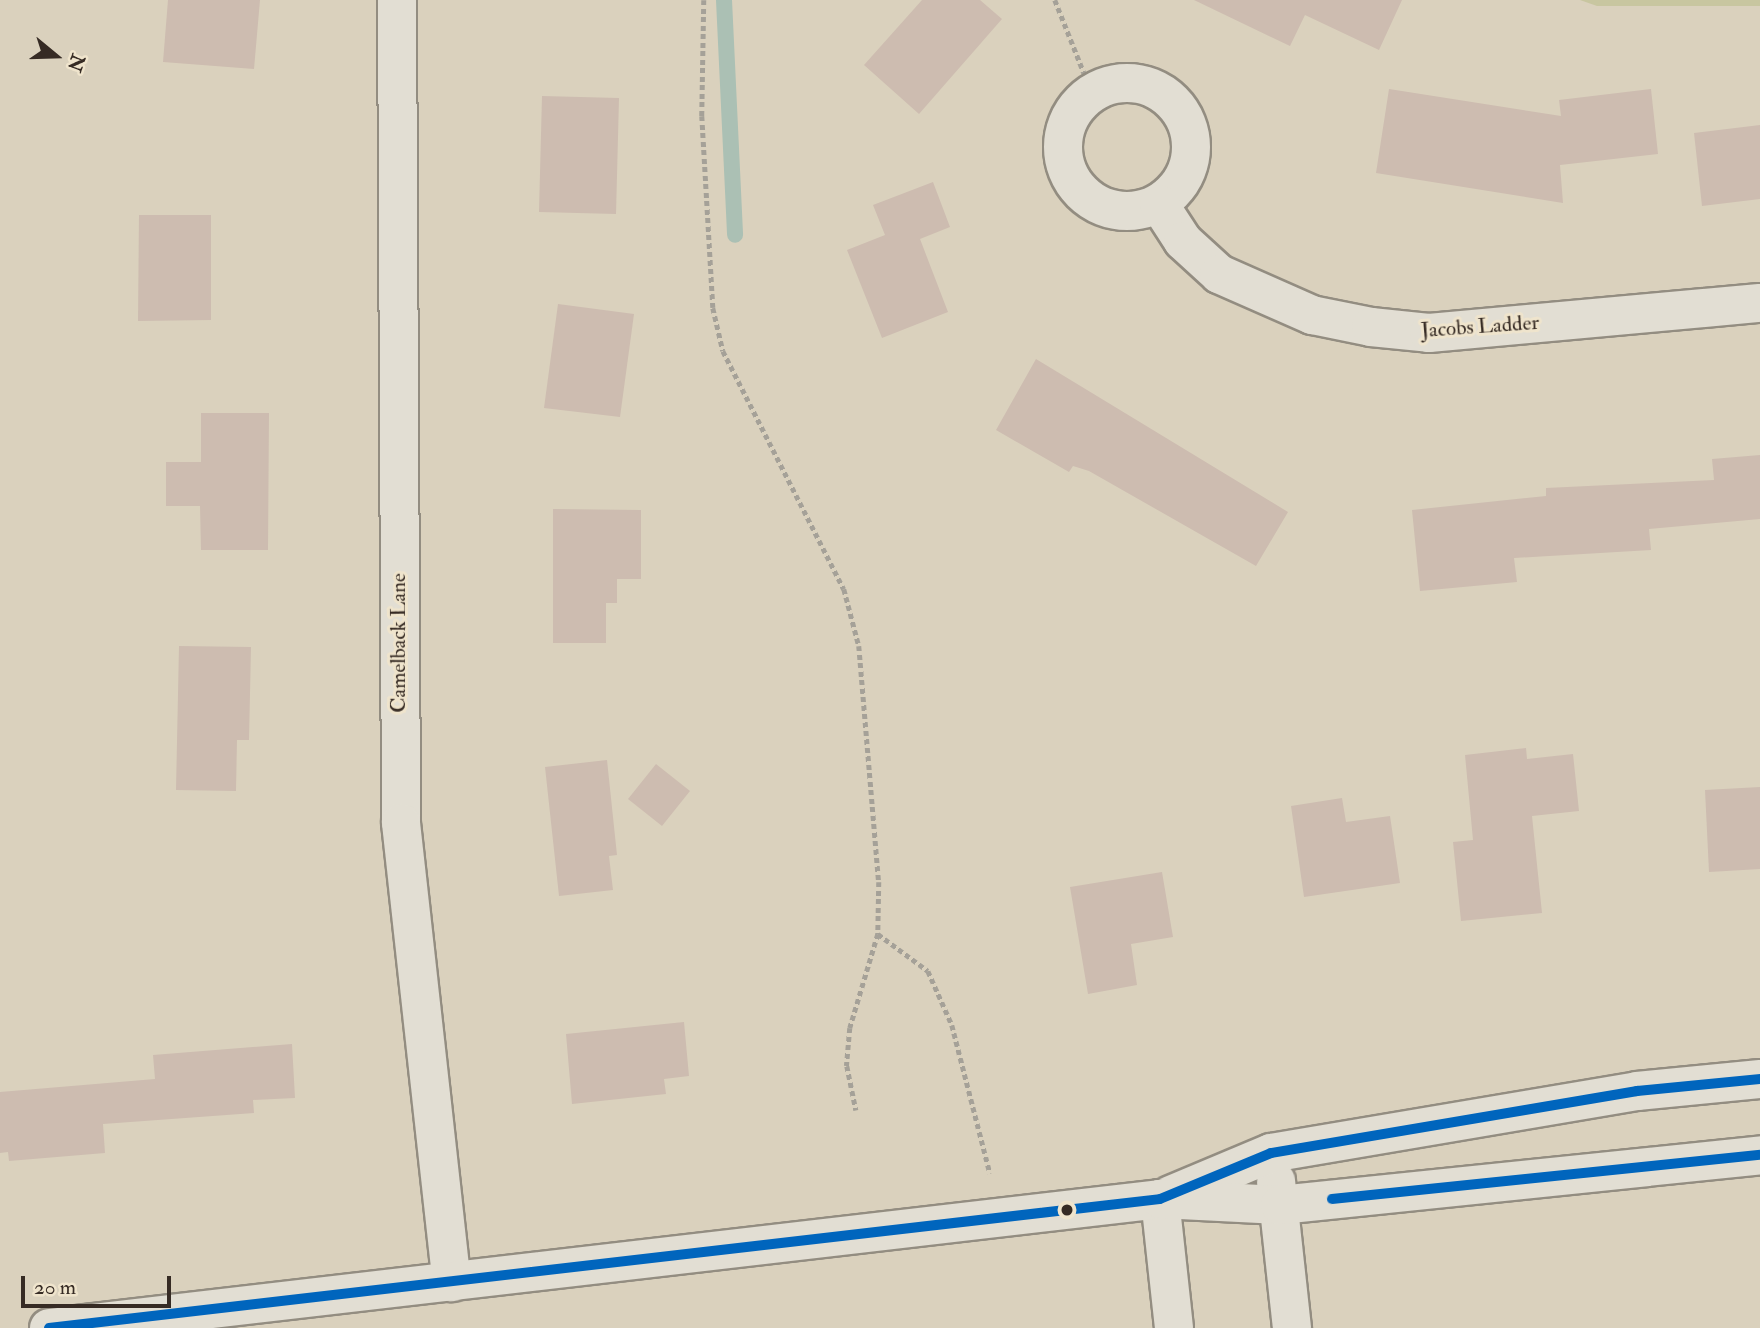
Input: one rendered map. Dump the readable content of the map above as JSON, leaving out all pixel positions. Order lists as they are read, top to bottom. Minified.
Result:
{"streets":{"street":["Jacobs Ladder","Camelback Lane"]},"scale_bar":"20 m","north":"right"}
